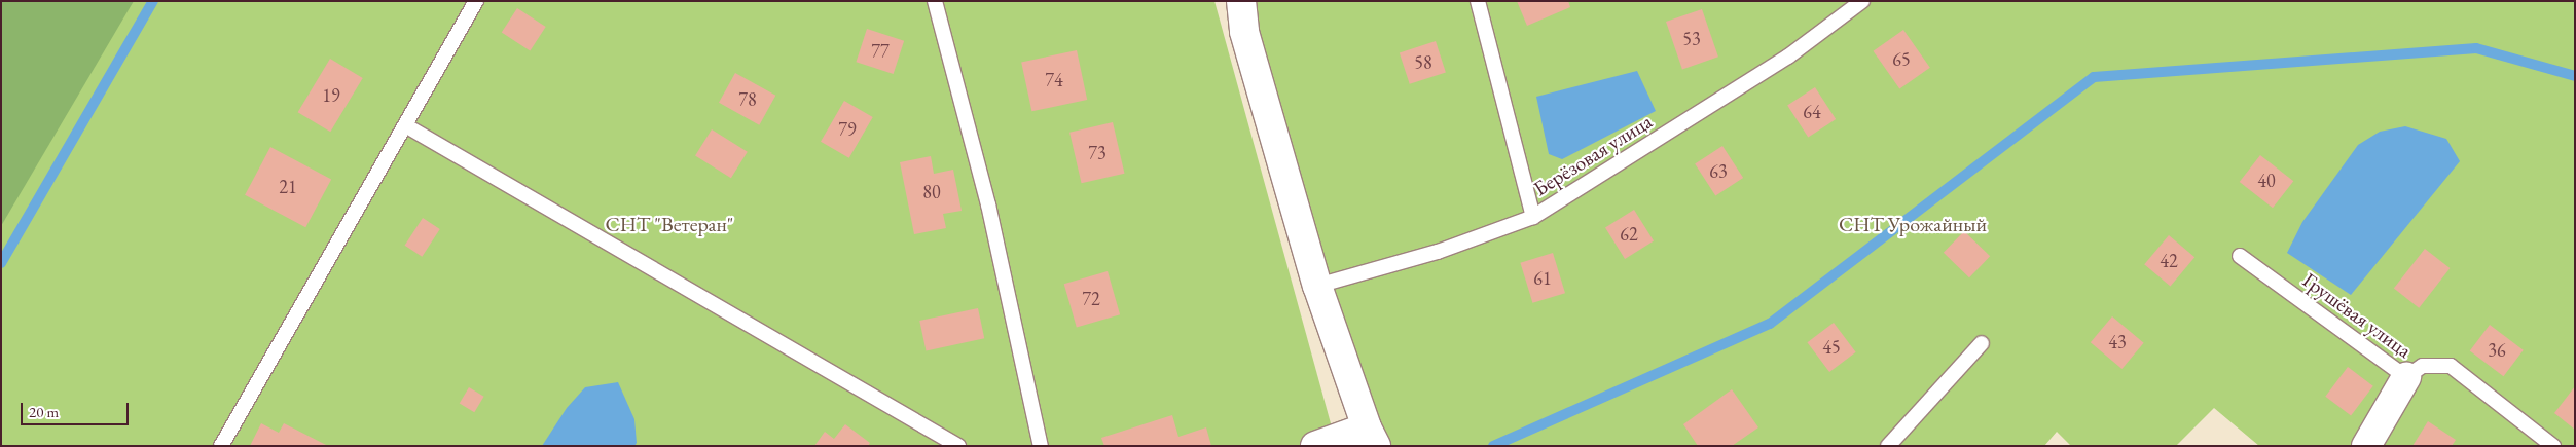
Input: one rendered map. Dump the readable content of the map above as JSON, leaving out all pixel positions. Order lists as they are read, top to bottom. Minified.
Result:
{"streets":{"lane":["Берёзовая улица","Грушёвая улица"]},"parks":["СНТ \"Ветеран\"","СНТ Урожайный"],"house_numbers":["53","77","65","58","74","19","78","64","79","73","63","40","21","80","62","42","61","72","43","45","36"],"scale_bar":"20 m"}
